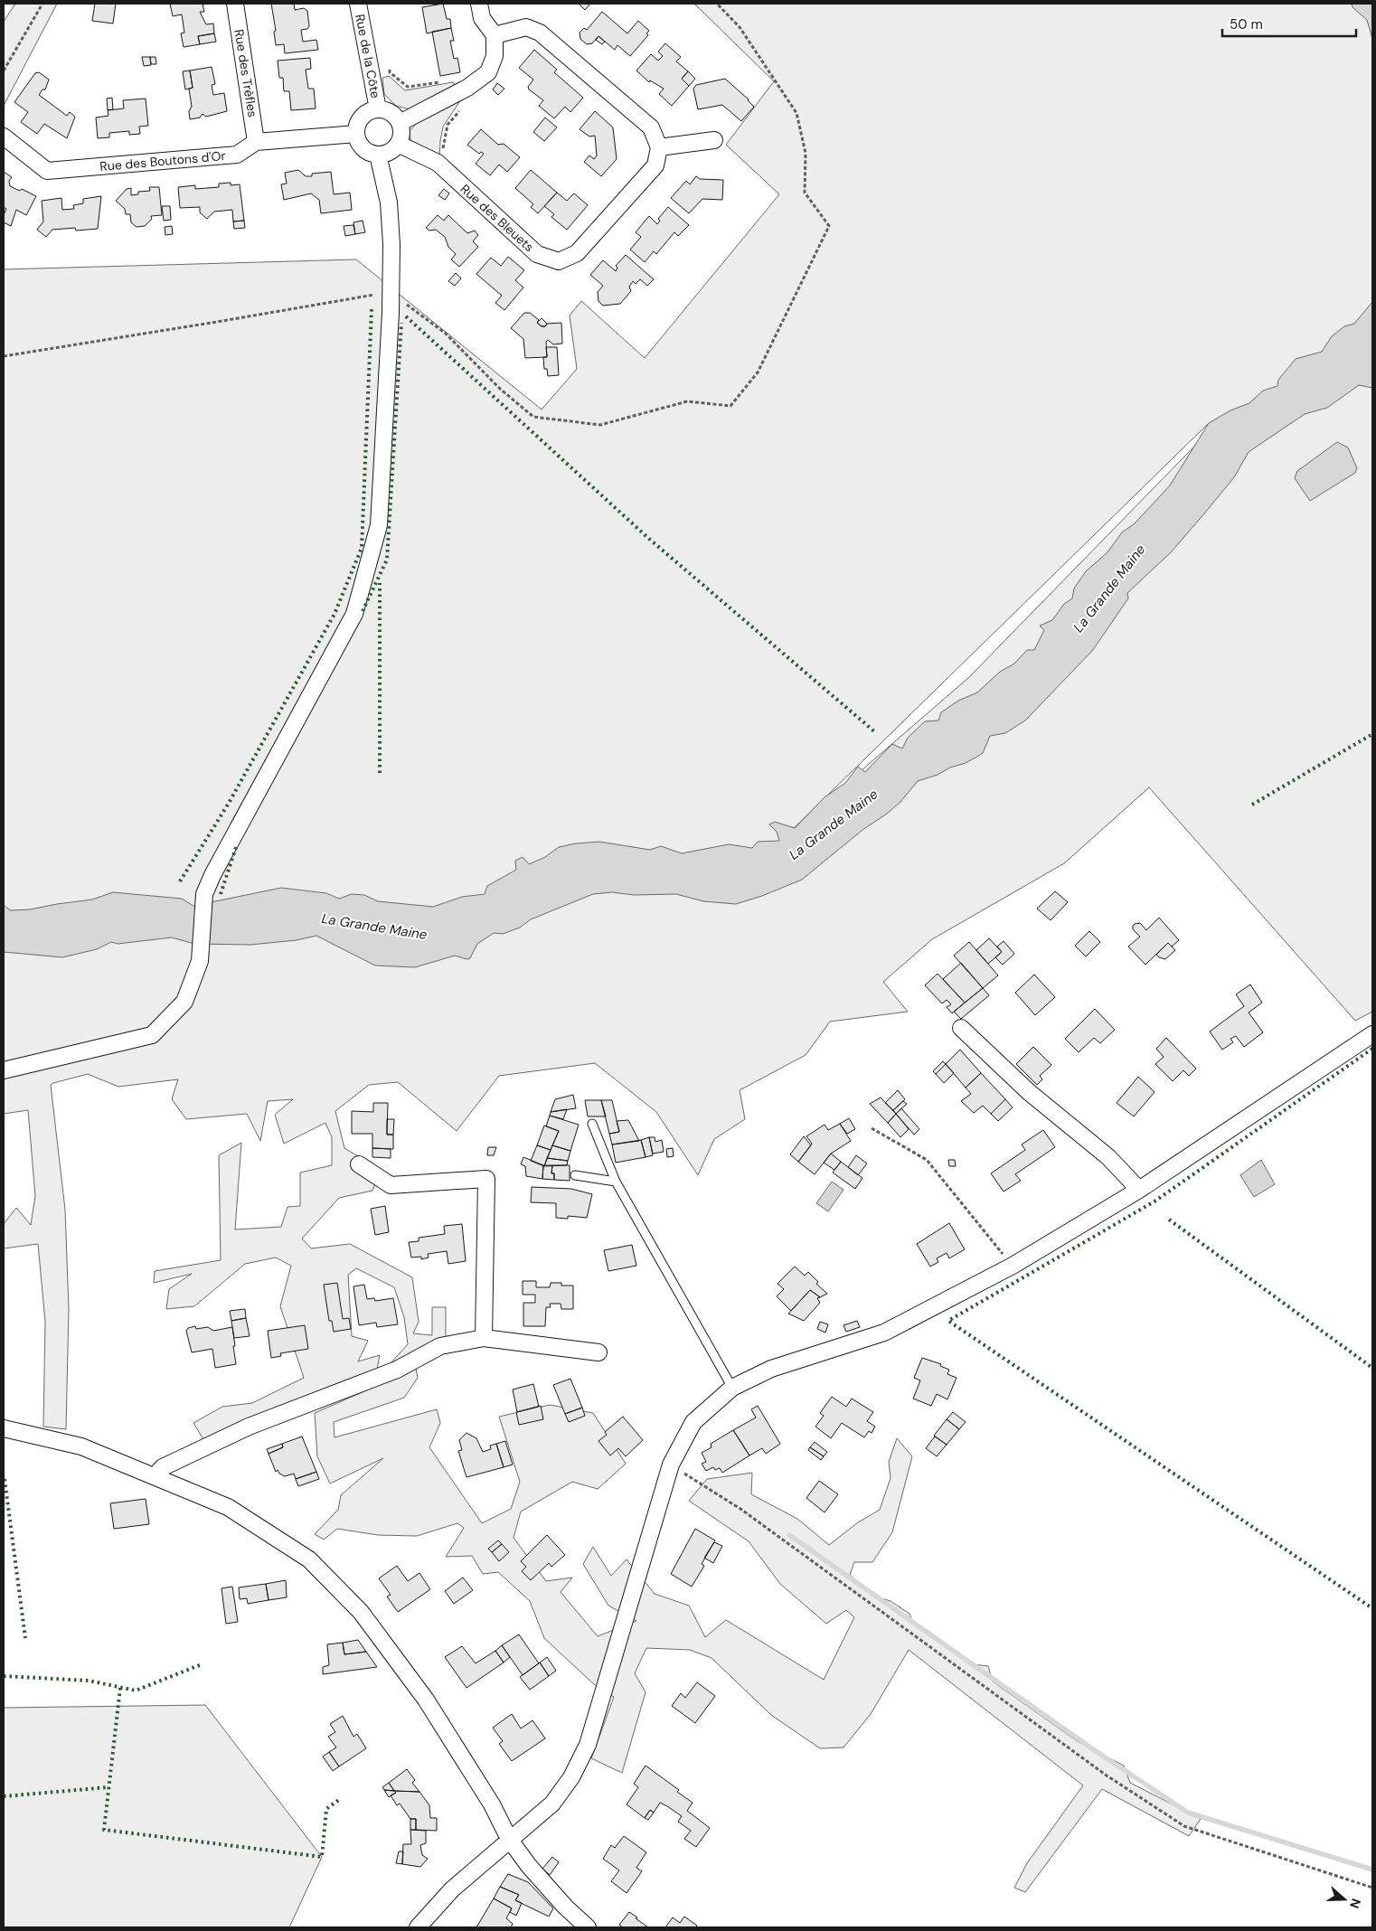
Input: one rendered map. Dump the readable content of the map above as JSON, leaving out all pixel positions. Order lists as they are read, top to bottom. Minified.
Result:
{"streets":{"street":["Rue de la Côte","Rue des Trèfles","Rue des Boutons d'Or","Rue des Bleuets"]},"crossings":[["Rue de la Côte","Rue des Boutons d'Or"],["Rue de la Côte","Rue des Bleuets"],["Rue des Trèfles","Rue des Boutons d'Or"],["Rue des Boutons d'Or","Rue des Bleuets"]],"water":["La Grande Maine"],"scale_bar":"50 m","north":"right"}
